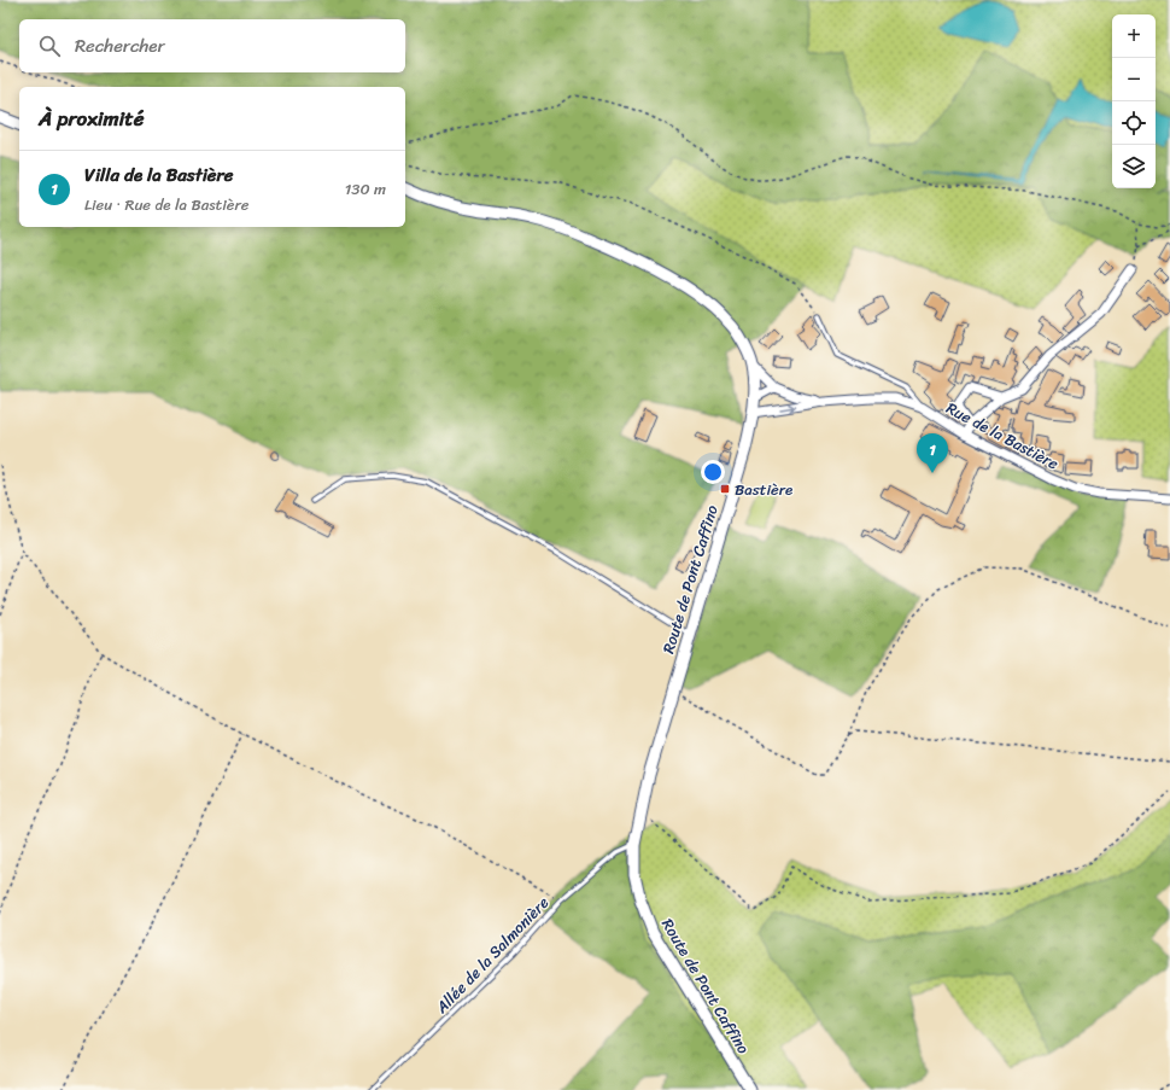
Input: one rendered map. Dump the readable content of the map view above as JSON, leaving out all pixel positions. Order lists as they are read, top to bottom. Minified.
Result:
{"streets":{"street":["Rue de la Bastière","Route de Pont Caffino"],"lane":["Allée de la Salmonière"]},"crossings":[["Route de Pont Caffino","Allée de la Salmonière"]],"places":{"transit":["Bastière"]},"page":{"map_buttons":["+","−"],"search":"Rechercher","heading":"À proximité","list":[{"mark":"1","name":"Villa de la Bastière","note":"Lieu · Rue de la Bastière","value":"130 m"}],"pins":"1"}}
